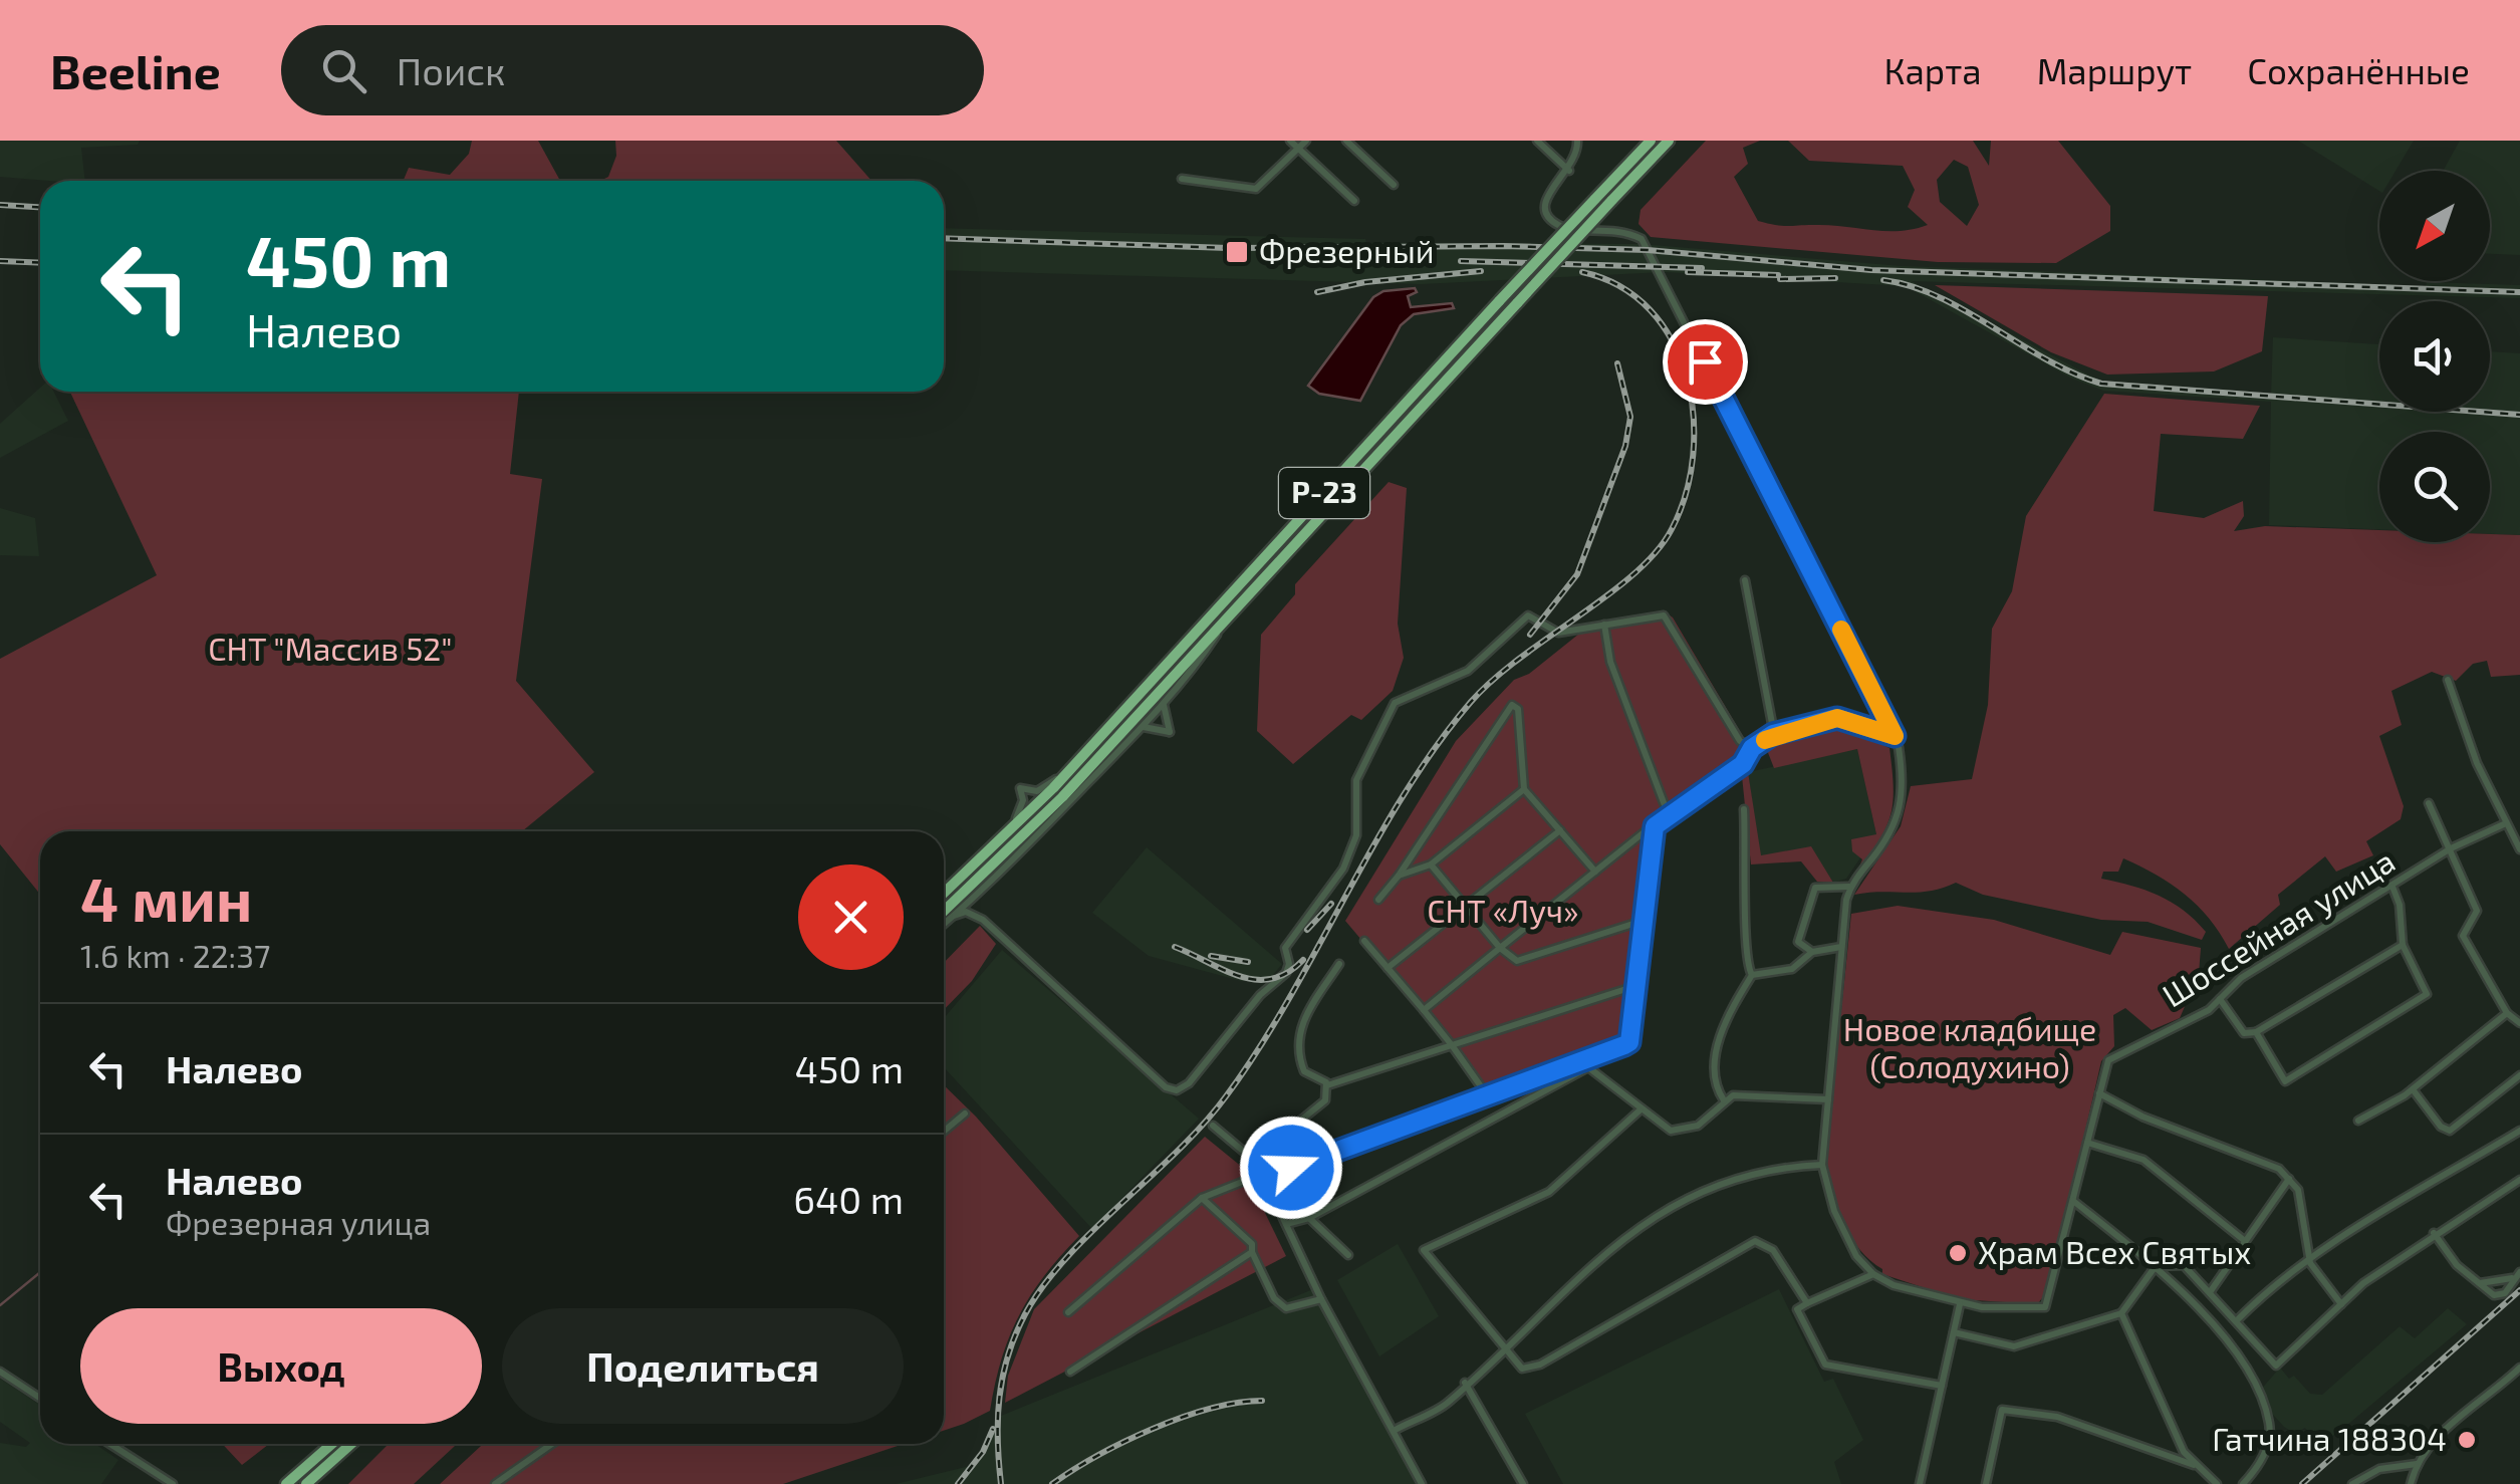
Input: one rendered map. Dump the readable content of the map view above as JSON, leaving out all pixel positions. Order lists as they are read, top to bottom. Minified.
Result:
{"streets":{"highway":["Р-23"],"street":["Шоссейная улица"]},"parks":["СНТ \"Массив 52\"","СНТ «Луч»","Новое кладбище (Солодухино)"],"places":{"transit":["Фрезерный"],"other":["Храм Всех Святых","Гатчина 188304"]},"north":"bottom left","page":{"header":"Beeline","search":"Поиск","nav":["Карта","Маршрут","Сохранённые"],"turn":["450 m","Налево"],"heading":["4 мин","1.6 km · 22:37"],"list":[{"name":"Налево","value":"450 m"},{"name":"Налево","note":"Фрезерная улица","value":"640 m"}],"buttons":["Выход","Поделиться"]}}
